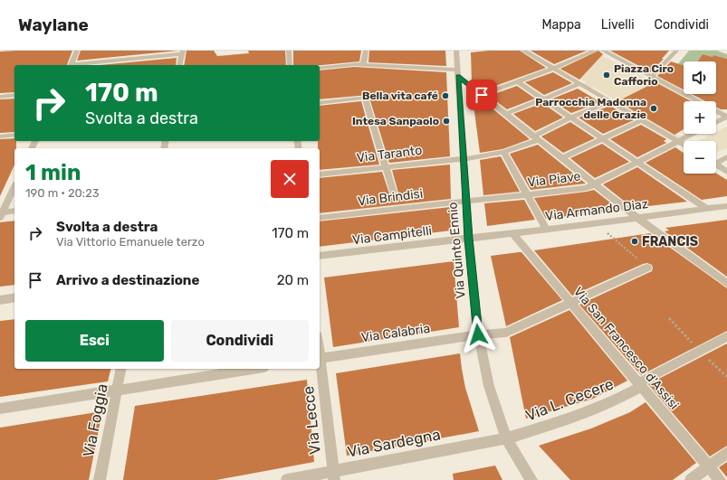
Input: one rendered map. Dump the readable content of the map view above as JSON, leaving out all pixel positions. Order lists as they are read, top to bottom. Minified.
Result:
{"streets":{"street":["Via Taranto","Via Piave","Via Brindisi","Via Armando Diaz","Via Campitelli","Via Quinto Ennio","Via Calabria","Via San Francesco d'Assisi","Via L. Cecere","Via Foggia","Via Lecce","Via Sardegna"]},"crossings":[["Via Taranto","Via Quinto Ennio"],["Via Piave","Via Brindisi"],["Via Piave","Via Quinto Ennio"],["Via Brindisi","Via Quinto Ennio"],["Via Armando Diaz","Via Campitelli"],["Via Armando Diaz","Via Quinto Ennio"],["Via Armando Diaz","Via San Francesco d'Assisi"],["Via Campitelli","Via Quinto Ennio"],["Via Quinto Ennio","Via Calabria"],["Via Quinto Ennio","Via L. Cecere"],["Via Quinto Ennio","Via Sardegna"],["Via Calabria","Via San Francesco d'Assisi"],["Via San Francesco d'Assisi","Via L. Cecere"],["Via L. Cecere","Via Sardegna"],["Via Lecce","Via Sardegna"]],"places":["Piazza Ciro Cafforio","Bella vita café","Parrocchia Madonna delle Grazie","Intesa Sanpaolo","FRANCIS"],"page":{"header":"Waylane","nav":["Mappa","Livelli","Condividi"],"map_buttons":["+","−"],"turn":["170 m","Svolta a destra"],"heading":["1 min","190 m · 20:23"],"list":[{"name":"Svolta a destra","note":"Via Vittorio Emanuele terzo","value":"170 m"},{"name":"Arrivo a destinazione","value":"20 m"}],"buttons":["Esci","Condividi"]}}
